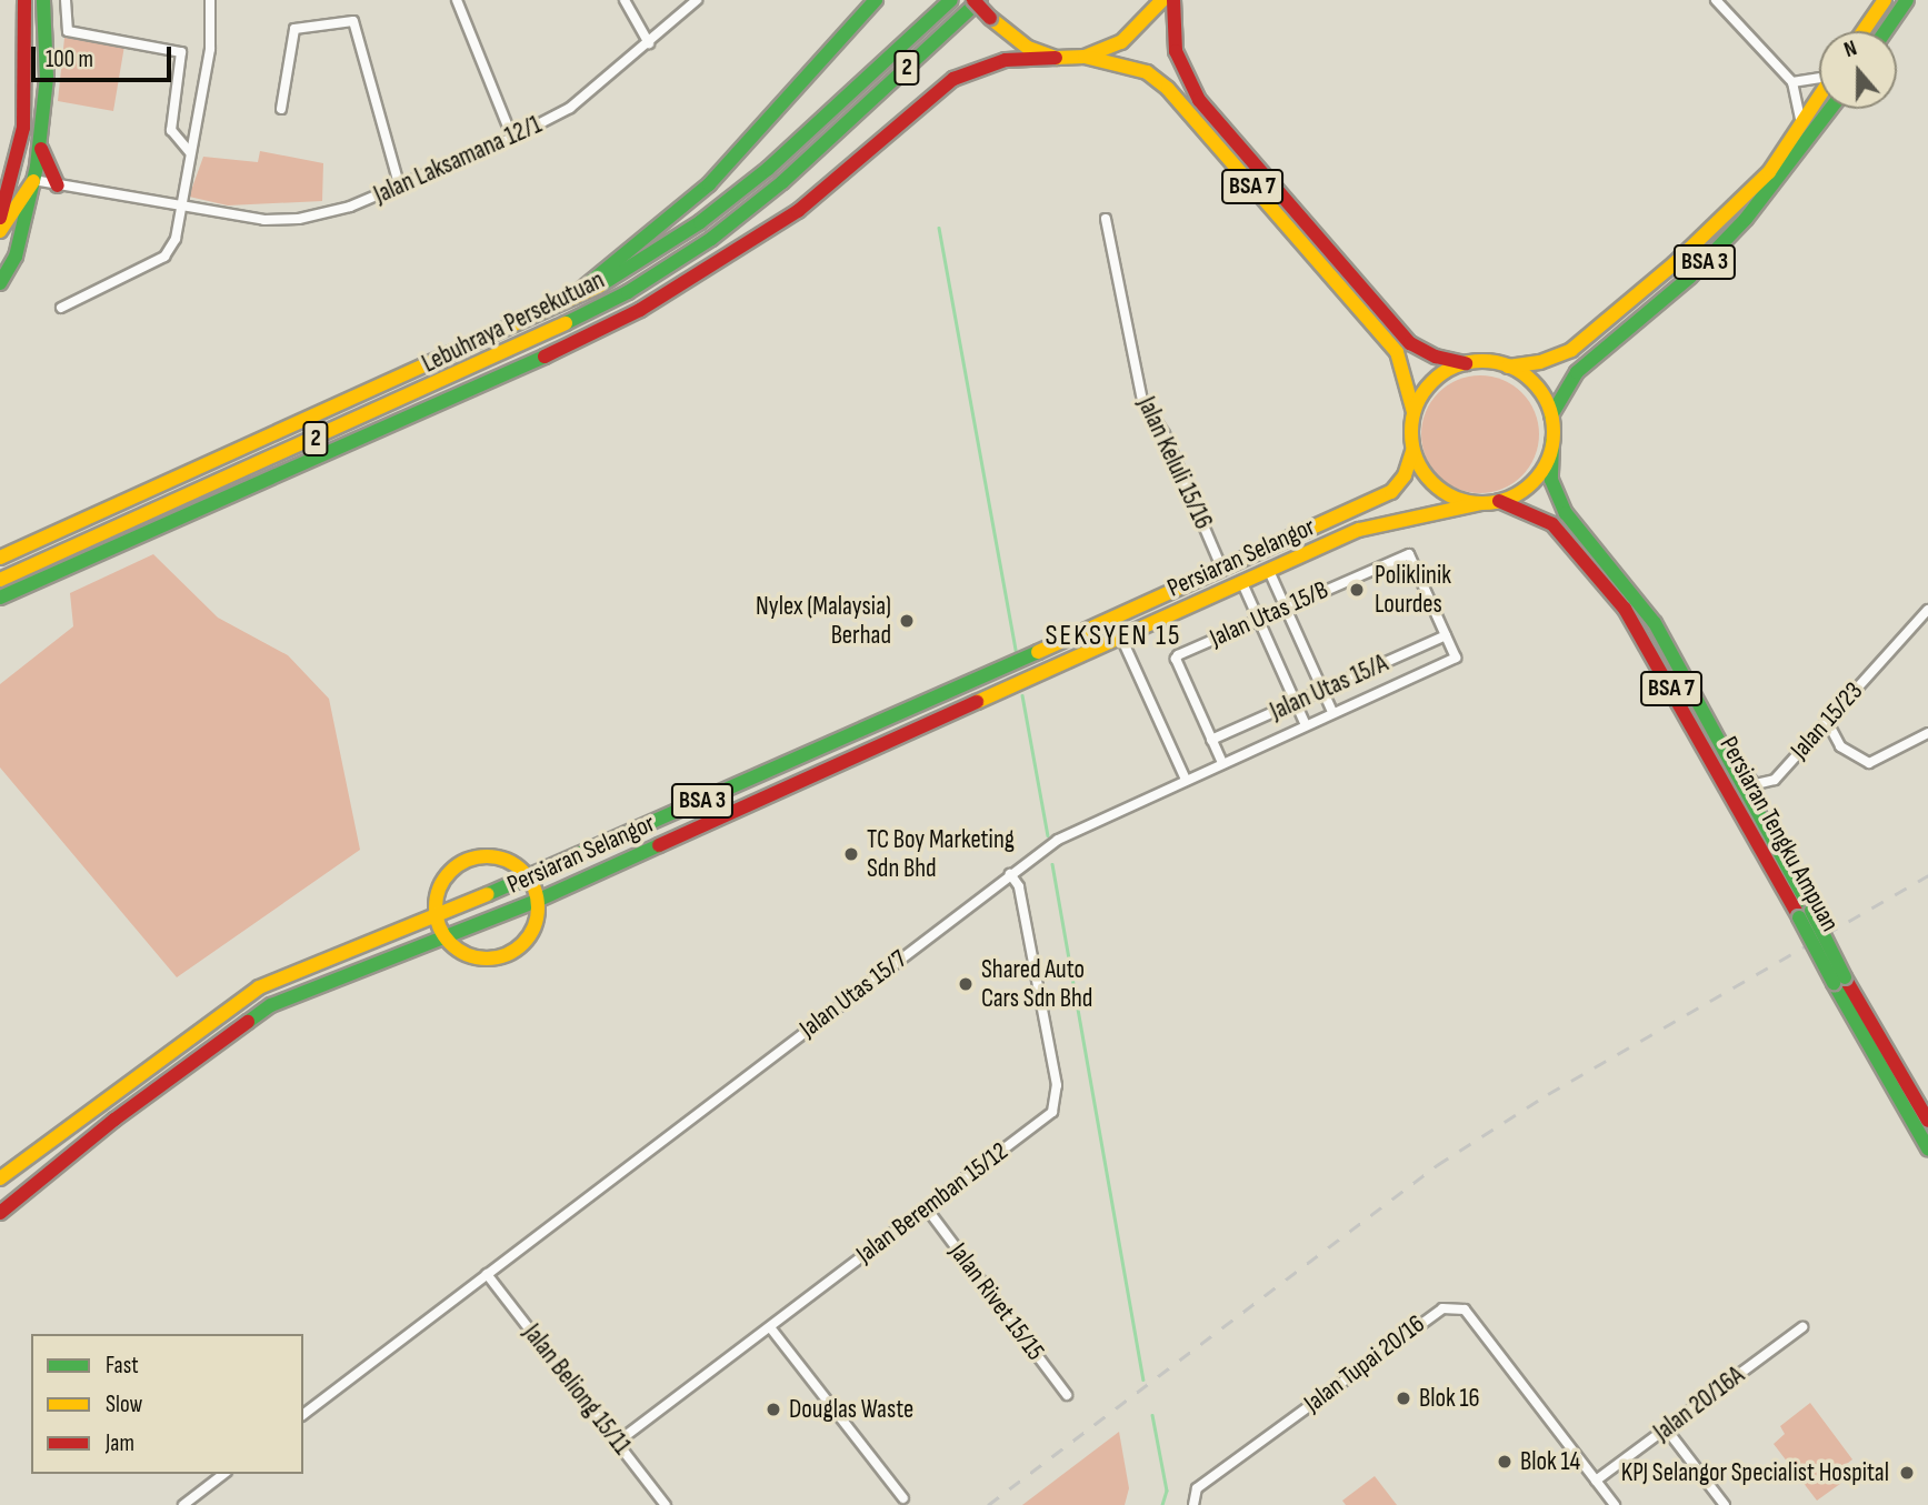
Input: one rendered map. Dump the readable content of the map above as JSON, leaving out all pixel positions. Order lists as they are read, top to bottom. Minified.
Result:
{"streets":{"main road":["2","BSA 7","BSA 3","Lebuhraya Persekutuan","Persiaran Selangor","Persiaran Tengku Ampuan"],"street":["Jalan Laksamana 12/1","Jalan Keluli 15/16","Jalan Utas 15/B","Jalan Utas 15/A","Jalan 15/23","Jalan Utas 15/7","Jalan Beremban 15/12","Jalan Rivet 15/15","Jalan Tupai 20/16","Jalan Beliong 15/11","Jalan 20/16A"]},"crossings":[["BSA 7","BSA 3"],["BSA 7","Persiaran Selangor"],["BSA 7","Persiaran Tengku Ampuan"],["BSA 3","Persiaran Selangor"],["BSA 3","Persiaran Tengku Ampuan"],["Jalan Keluli 15/16","Persiaran Selangor"],["Persiaran Selangor","Persiaran Tengku Ampuan"],["Jalan Utas 15/B","Jalan Utas 15/A"],["Jalan Utas 15/B","Jalan Utas 15/7"],["Jalan 15/23","Persiaran Tengku Ampuan"],["Jalan Utas 15/7","Jalan Beremban 15/12"],["Jalan Utas 15/7","Jalan Beliong 15/11"],["Jalan Beremban 15/12","Jalan Rivet 15/15"],["Jalan Beremban 15/12","Jalan Beliong 15/11"],["Jalan Tupai 20/16","Jalan 20/16A"]],"districts":["SEKSYEN 15"],"places":["Poliklinik Lourdes","Nylex (Malaysia) Berhad","TC Boy Marketing Sdn Bhd","Shared Auto Cars Sdn Bhd","Blok 16","Douglas Waste","Blok 14","KPJ Selangor Specialist Hospital"],"legend":["Fast","Slow","Jam"],"scale_bar":"100 m","north":"top"}
